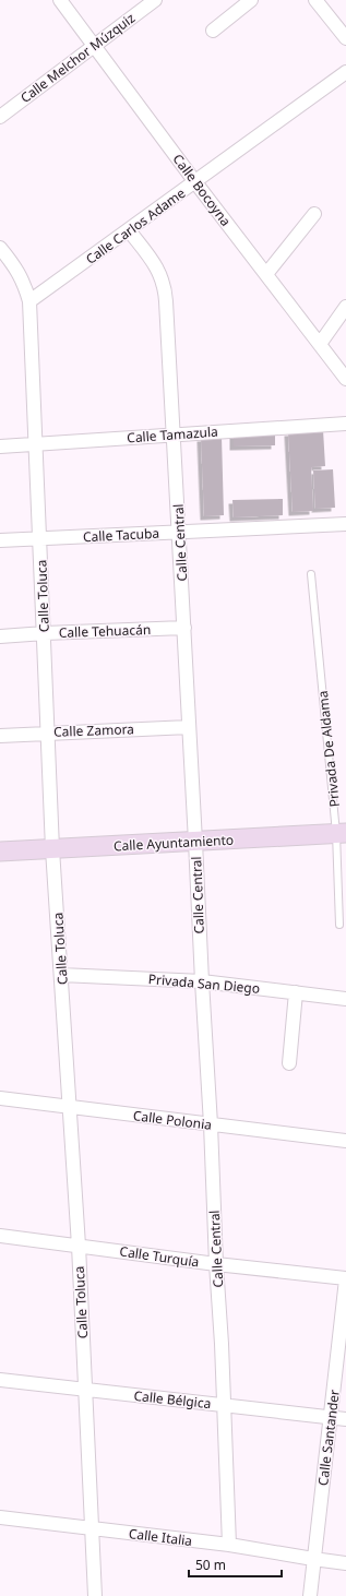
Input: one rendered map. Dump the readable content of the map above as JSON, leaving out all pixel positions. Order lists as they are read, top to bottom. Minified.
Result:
{"streets":{"main road":["Calle Ayuntamiento"],"street":["Calle Melchor Múzquiz","Calle Bocoyna","Calle Carlos Adame","Calle Tamazula","Calle Tacuba","Calle Central","Calle Toluca","Calle Tehuacán","Calle Zamora","Privada San Diego","Calle Polonia","Calle Turquía","Calle Bélgica","Calle Santander","Calle Italia"],"lane":["Privada De Aldama"]},"crossings":[["Calle Melchor Múzquiz","Calle Bocoyna"],["Calle Bocoyna","Calle Carlos Adame"],["Calle Carlos Adame","Calle Central"],["Calle Carlos Adame","Calle Toluca"],["Calle Tamazula","Calle Central"],["Calle Tamazula","Calle Toluca"],["Calle Tacuba","Calle Central"],["Calle Tacuba","Calle Toluca"],["Calle Central","Calle Tehuacán"],["Calle Central","Calle Zamora"],["Calle Central","Calle Ayuntamiento"],["Calle Central","Privada San Diego"],["Calle Central","Calle Polonia"],["Calle Central","Calle Turquía"],["Calle Central","Calle Bélgica"],["Calle Central","Calle Italia"],["Calle Toluca","Calle Tehuacán"],["Calle Toluca","Calle Zamora"],["Calle Toluca","Calle Ayuntamiento"],["Calle Toluca","Privada San Diego"],["Calle Toluca","Calle Polonia"],["Calle Toluca","Calle Turquía"],["Calle Toluca","Calle Bélgica"],["Calle Toluca","Calle Italia"],["Privada De Aldama","Calle Ayuntamiento"],["Calle Turquía","Calle Santander"],["Calle Bélgica","Calle Santander"],["Calle Santander","Calle Italia"]],"scale_bar":"50 m"}
